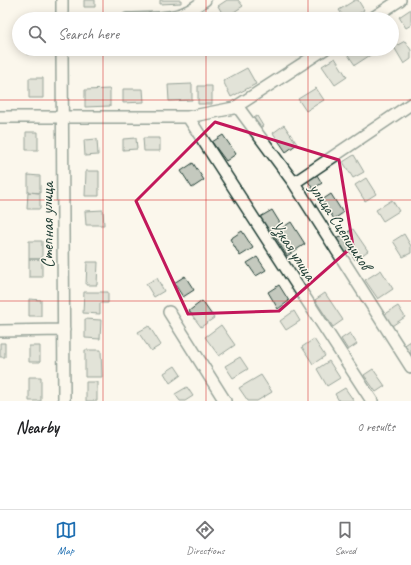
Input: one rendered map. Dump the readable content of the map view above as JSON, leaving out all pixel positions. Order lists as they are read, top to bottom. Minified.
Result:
{"streets":{"street":["Степная улица","улица Сцепщиков","Узкая улица"]},"page":{"search":"Search here","heading":["Nearby","0 results"],"nav":["Map","Directions","Saved"]}}
